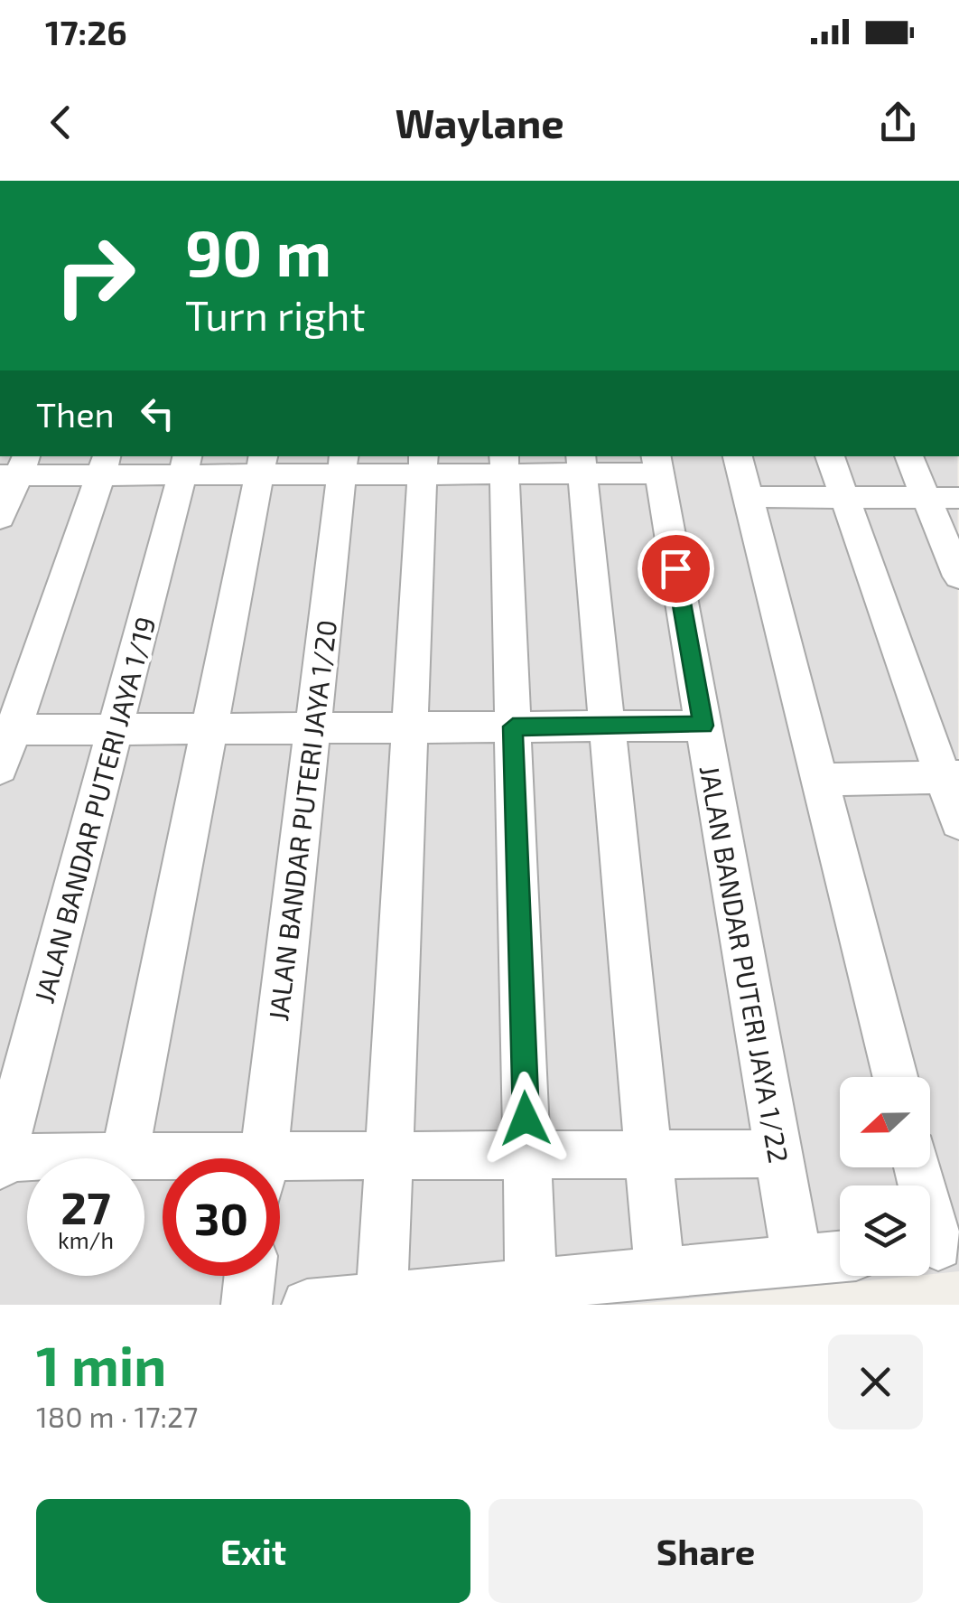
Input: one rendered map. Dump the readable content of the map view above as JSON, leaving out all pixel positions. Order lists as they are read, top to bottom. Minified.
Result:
{"streets":{"street":["JALAN BANDAR PUTERI JAYA 1/19","JALAN BANDAR PUTERI JAYA 1/20","JALAN BANDAR PUTERI JAYA 1/22"]},"north":"left","page":{"status":"17:26","header":"Waylane","turn":["90 m","Turn right"],"then":"Then","speed":"27 km/h","limit":"30","heading":["1 min","180 m · 17:27"],"buttons":["Exit","Share"]}}
